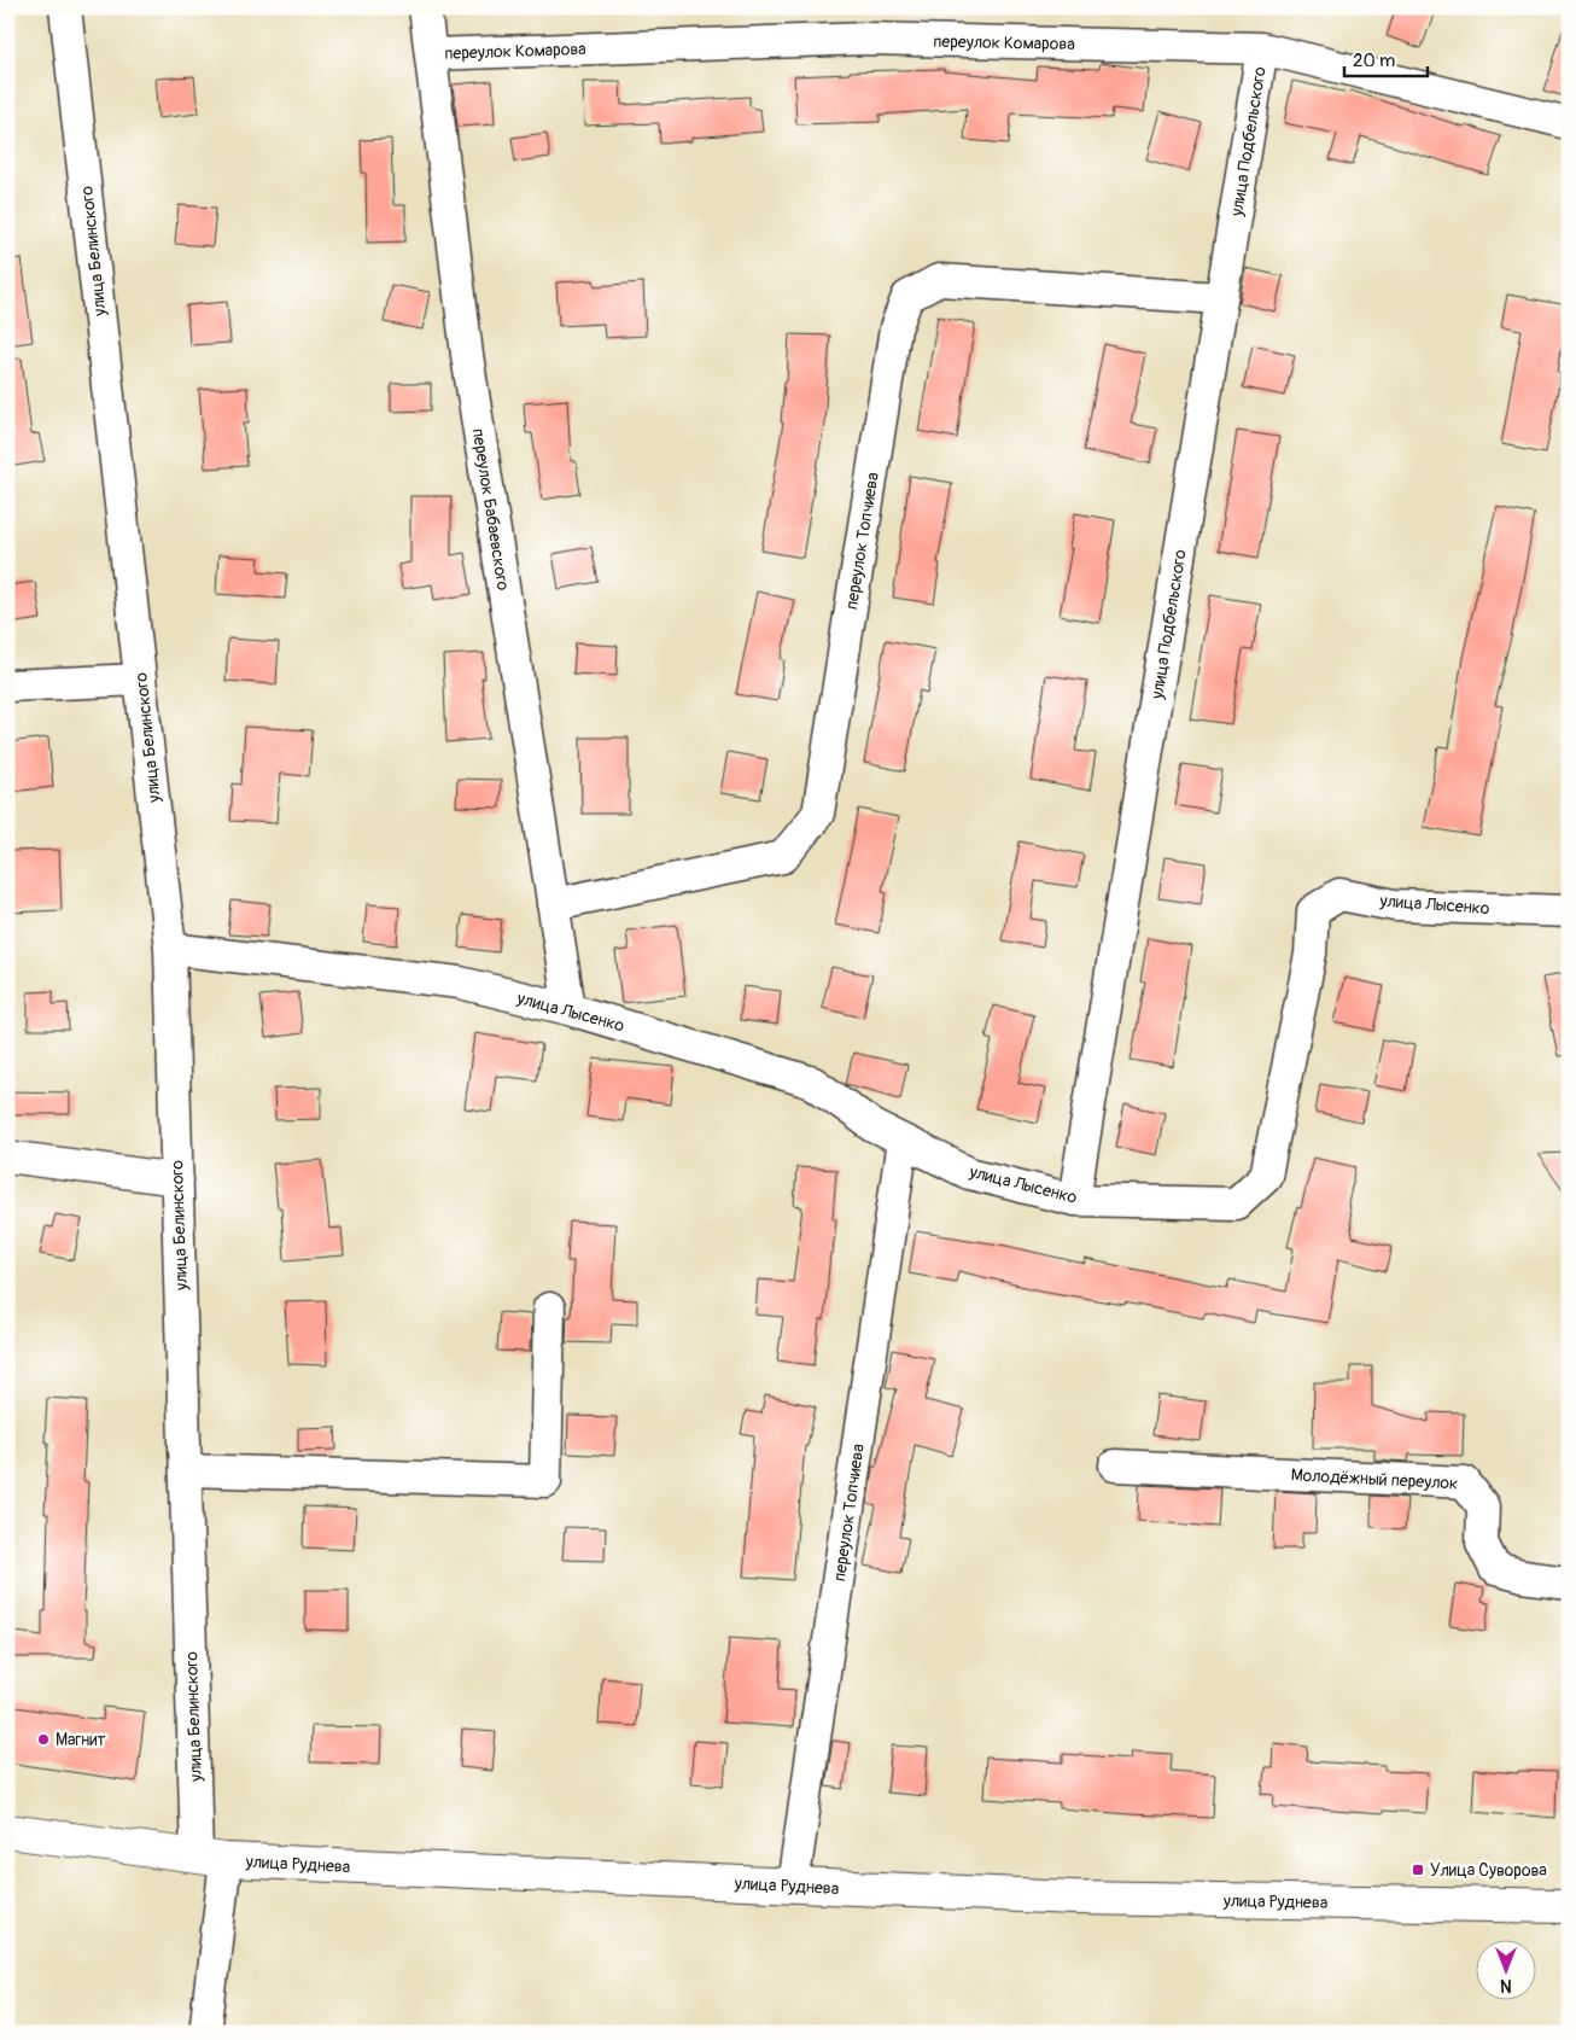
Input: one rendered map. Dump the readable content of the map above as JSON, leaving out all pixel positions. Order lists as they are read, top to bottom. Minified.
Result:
{"streets":{"street":["переулок Комарова","улица Подбельского","улица Белинского","переулок Бабаевского","переулок Топчиева","улица Лысенко","Молодёжный переулок","улица Руднева"]},"crossings":[["переулок Комарова","улица Подбельского"],["переулок Комарова","переулок Бабаевского"],["улица Подбельского","переулок Топчиева"],["улица Подбельского","улица Лысенко"],["улица Белинского","улица Лысенко"],["улица Белинского","улица Руднева"],["переулок Бабаевского","переулок Топчиева"],["переулок Бабаевского","улица Лысенко"],["переулок Топчиева","улица Лысенко"],["переулок Топчиева","улица Руднева"]],"places":{"other":["Магнит"],"transit":["Улица Суворова"]},"scale_bar":"20 m","north":"bottom"}
